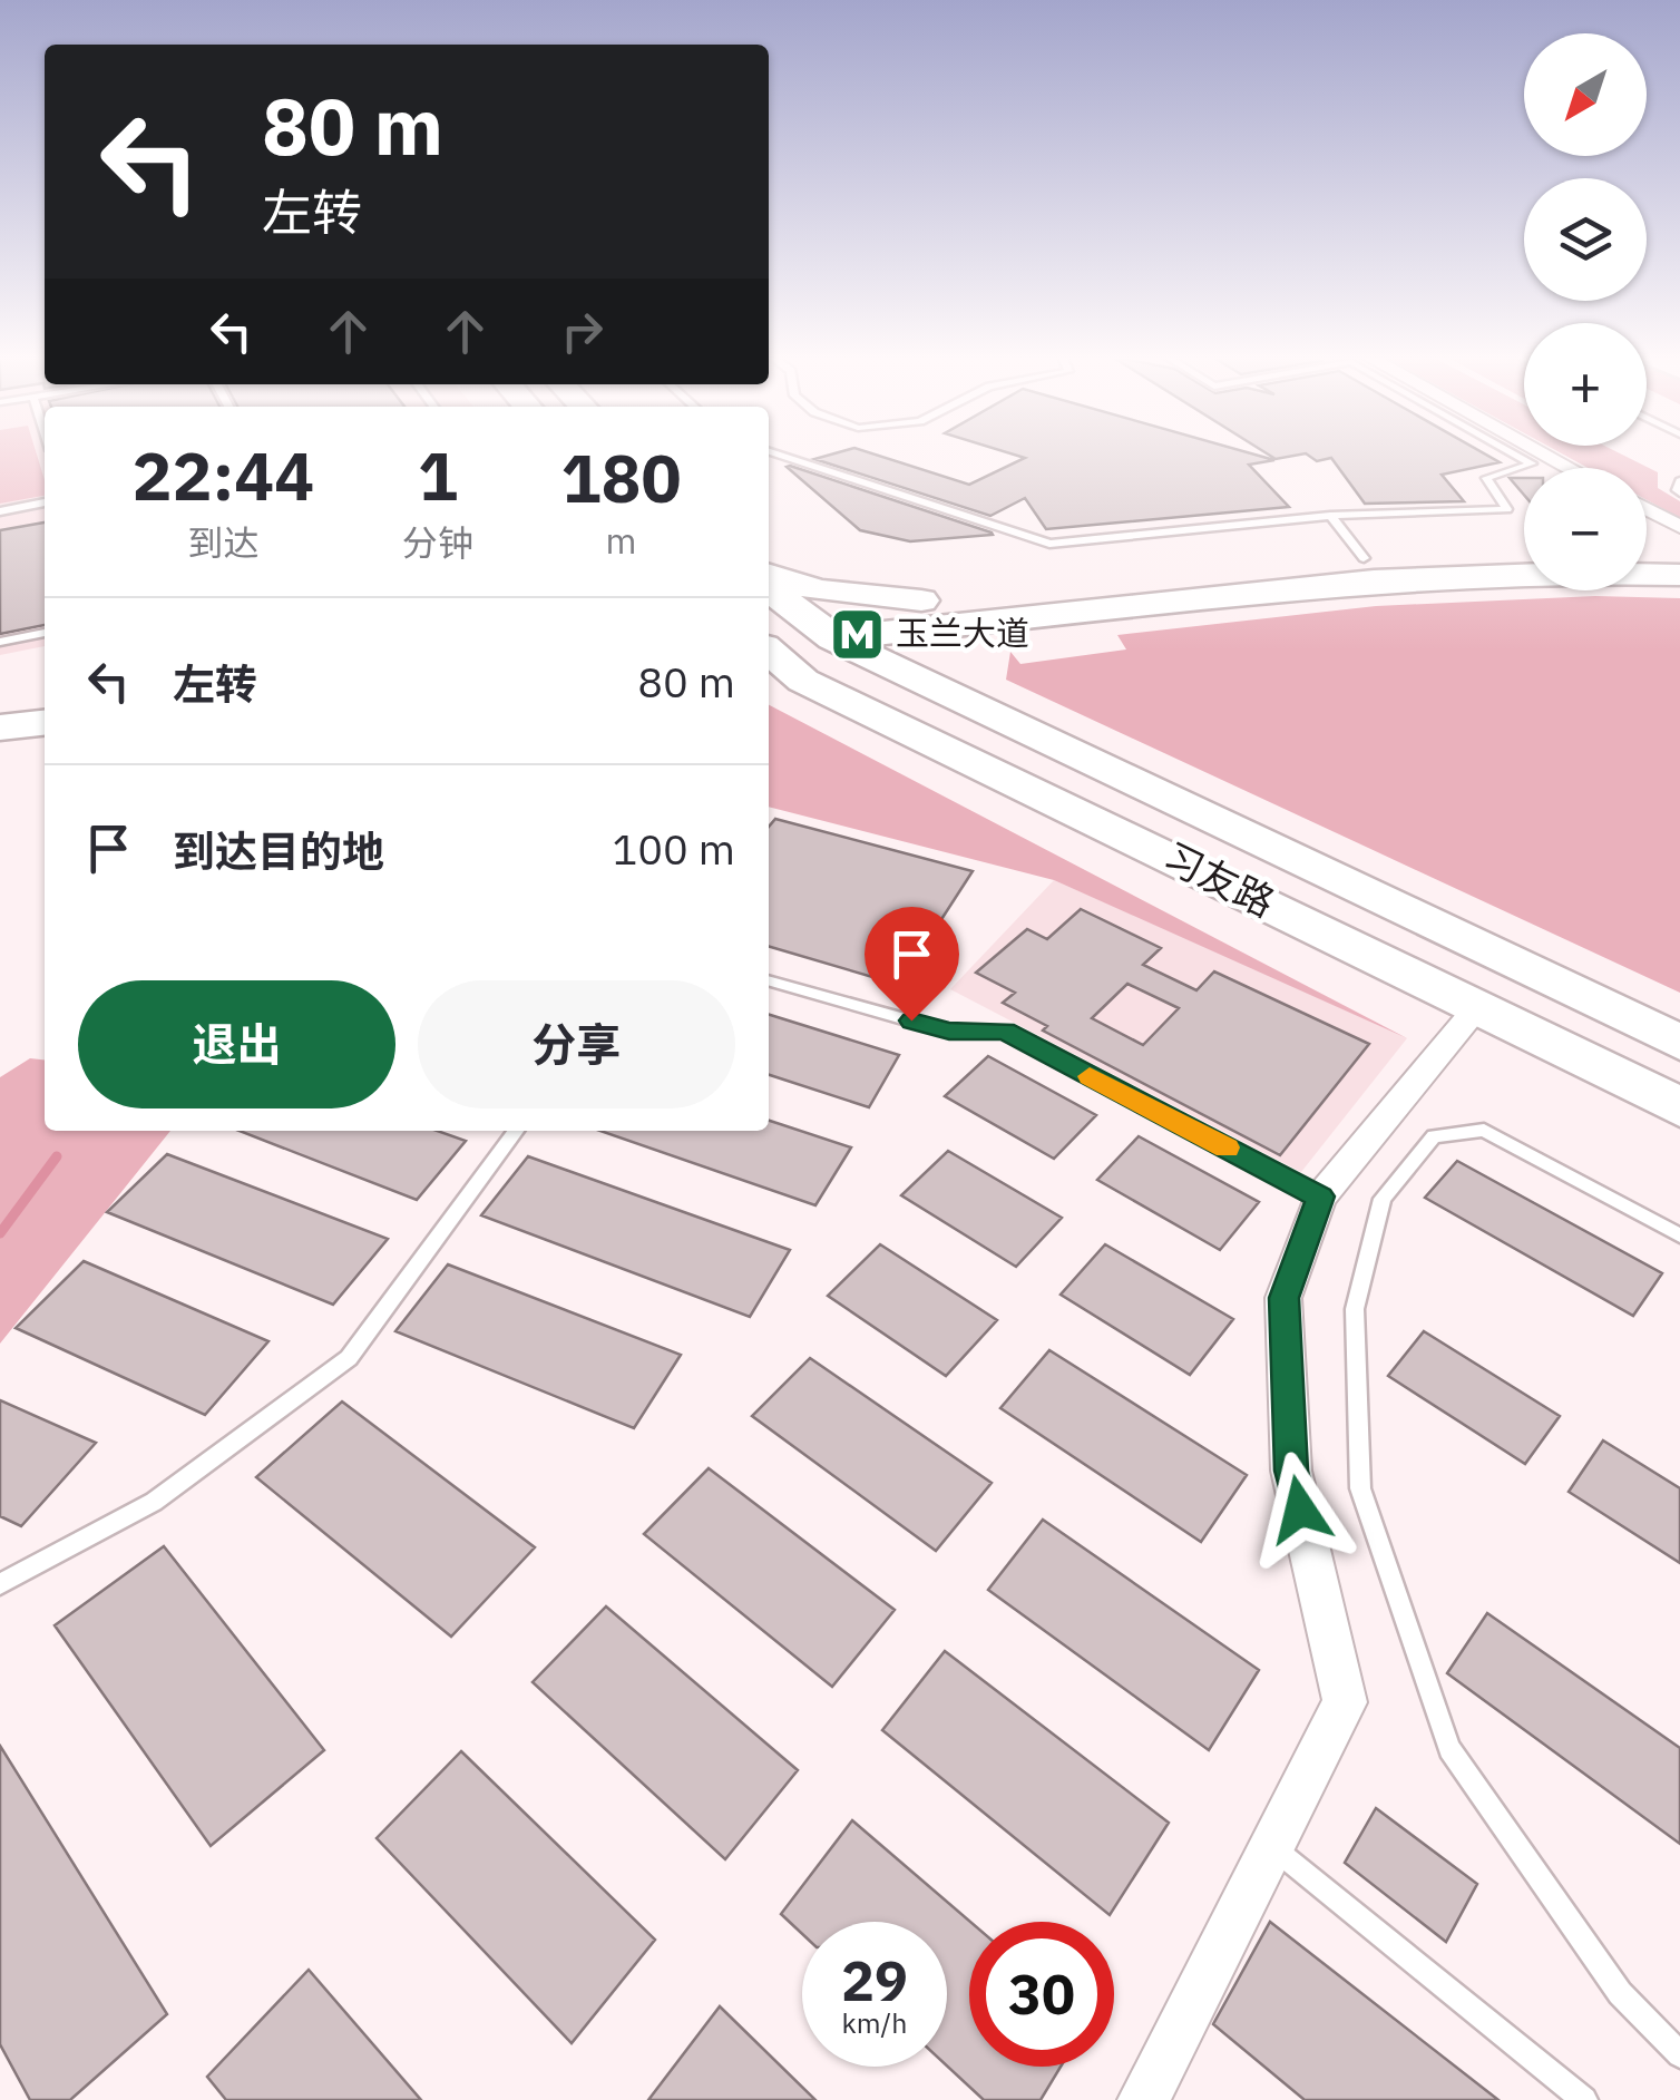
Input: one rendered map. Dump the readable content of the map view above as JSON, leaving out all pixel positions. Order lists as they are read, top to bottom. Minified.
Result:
{"streets":{"main road":["习友路"]},"places":{"metro station":["玉兰大道"]},"north":"bottom left","page":{"map_buttons":["+","−"],"turn":["80 m","左转"],"eta":["22:44","到达","1","分钟","180","m"],"list":[{"name":"左转","value":"80 m"},{"name":"到达目的地","value":"100 m"}],"buttons":["退出","分享"],"speed":"29 km/h","limit":"30"}}
